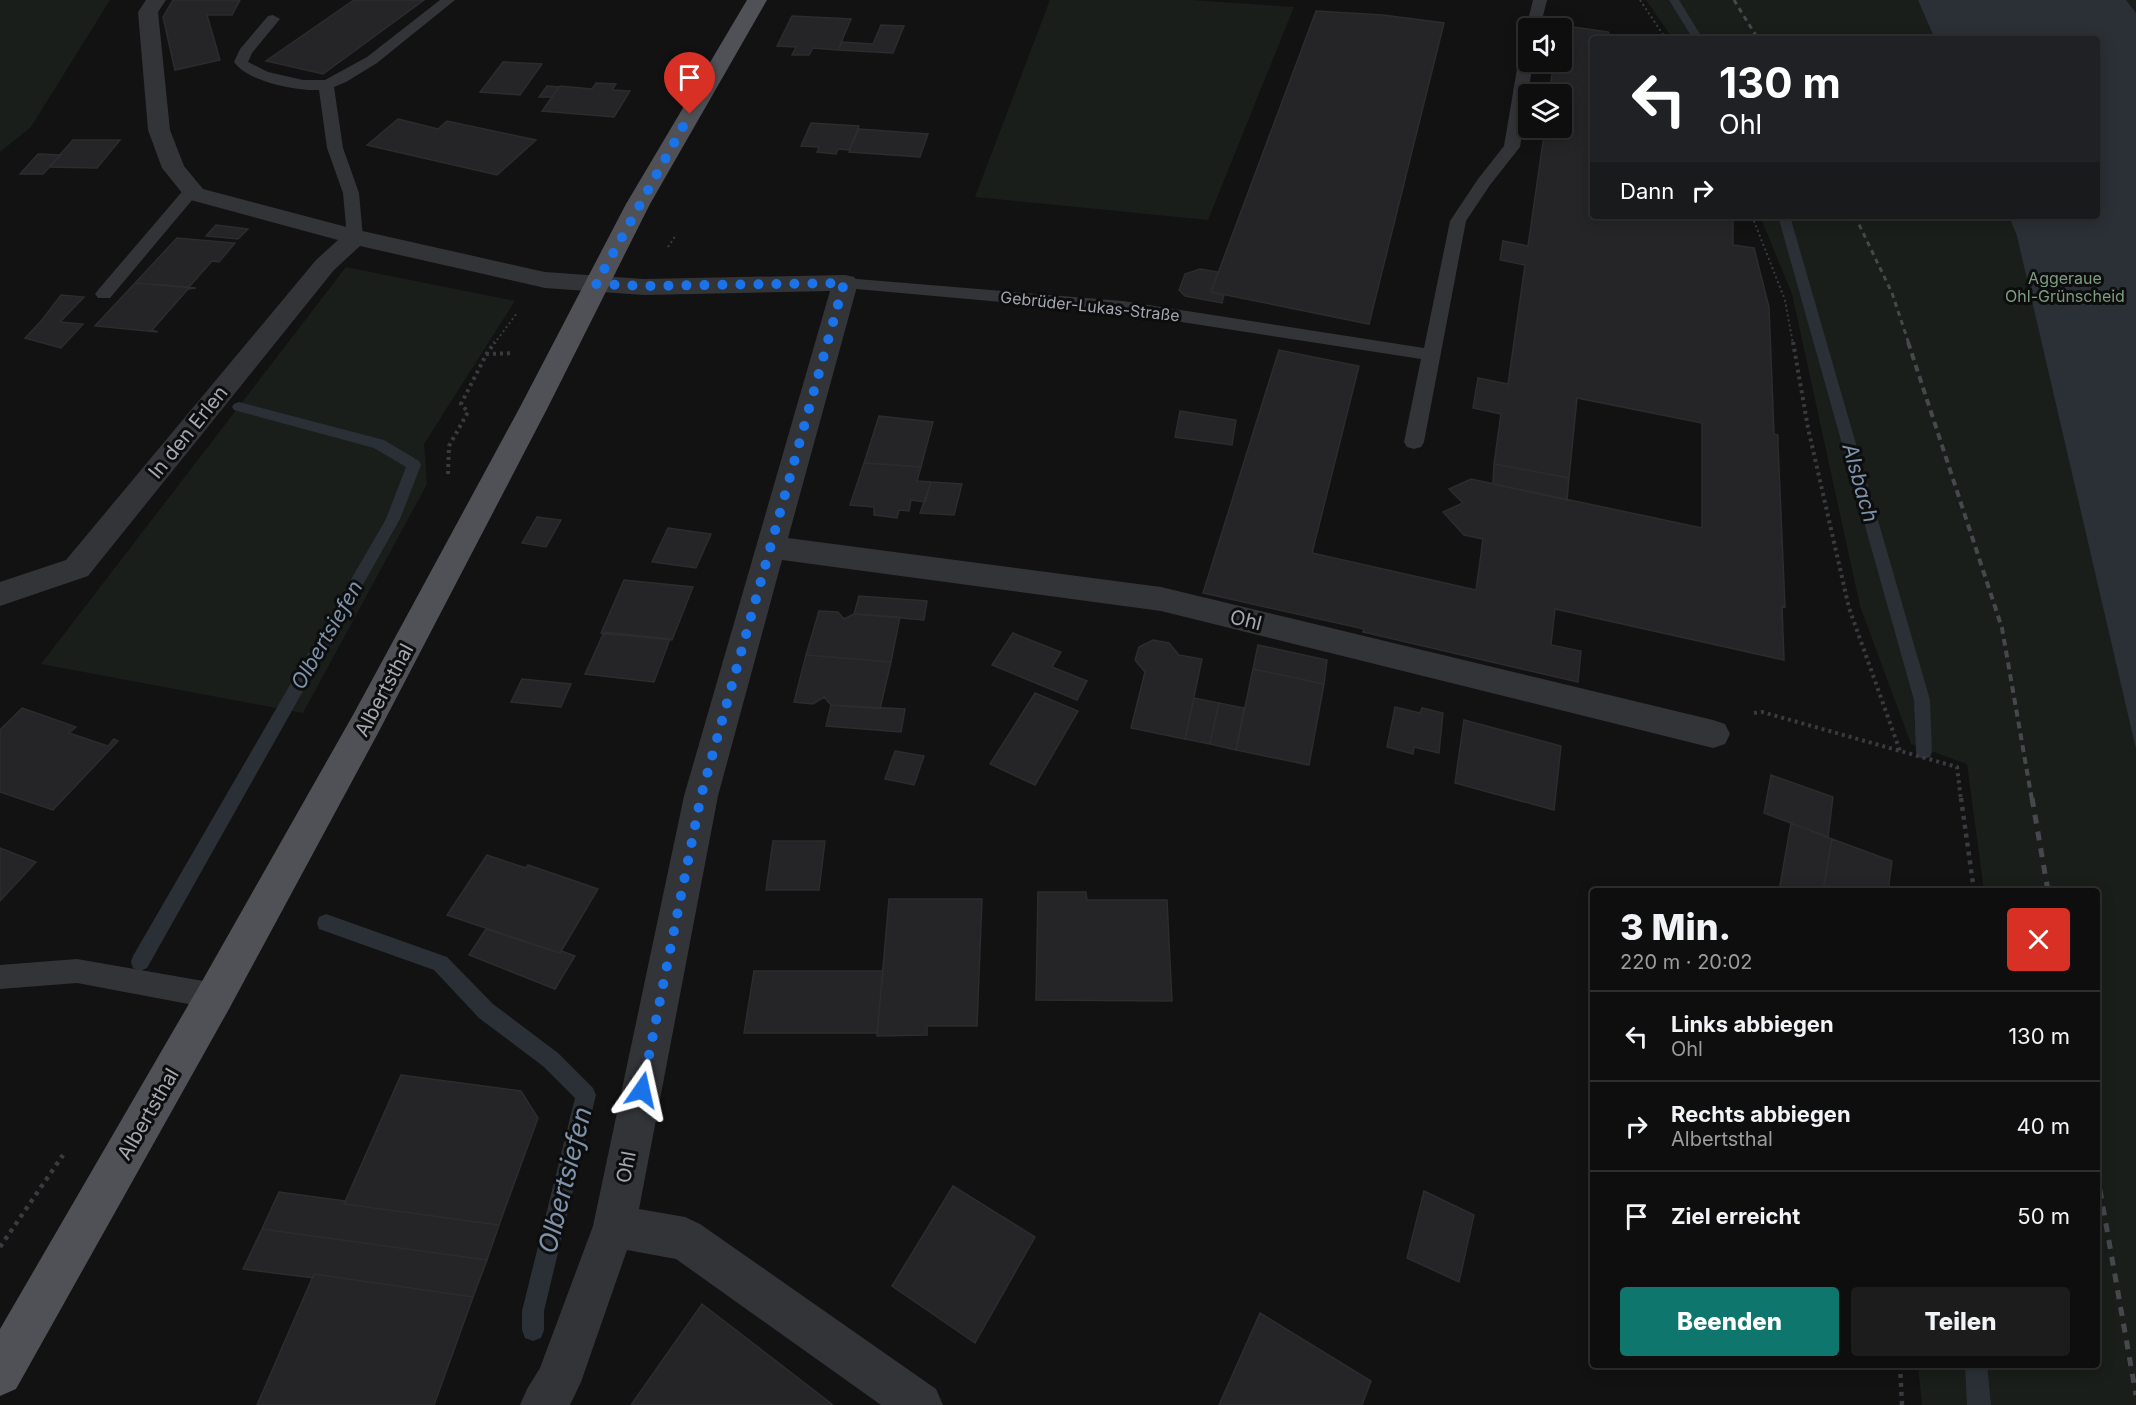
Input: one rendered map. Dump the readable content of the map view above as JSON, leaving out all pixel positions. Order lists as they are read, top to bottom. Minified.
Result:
{"streets":{"main road":["Albertsthal"],"street":["In den Erlen","Ohl"],"lane":["Gebrüder-Lukas-Straße"]},"crossings":[["Gebrüder-Lukas-Straße","Ohl"]],"water":["Alsbach","Olbertsiefen"],"parks":["Aggeraue Ohl-Grünscheid"],"page":{"turn":["130 m","Ohl"],"then":"Dann","heading":["3 Min.","220 m · 20:02"],"list":[{"name":"Links abbiegen","note":"Ohl","value":"130 m"},{"name":"Rechts abbiegen","note":"Albertsthal","value":"40 m"},{"name":"Ziel erreicht","value":"50 m"}],"buttons":["Beenden","Teilen"]}}
